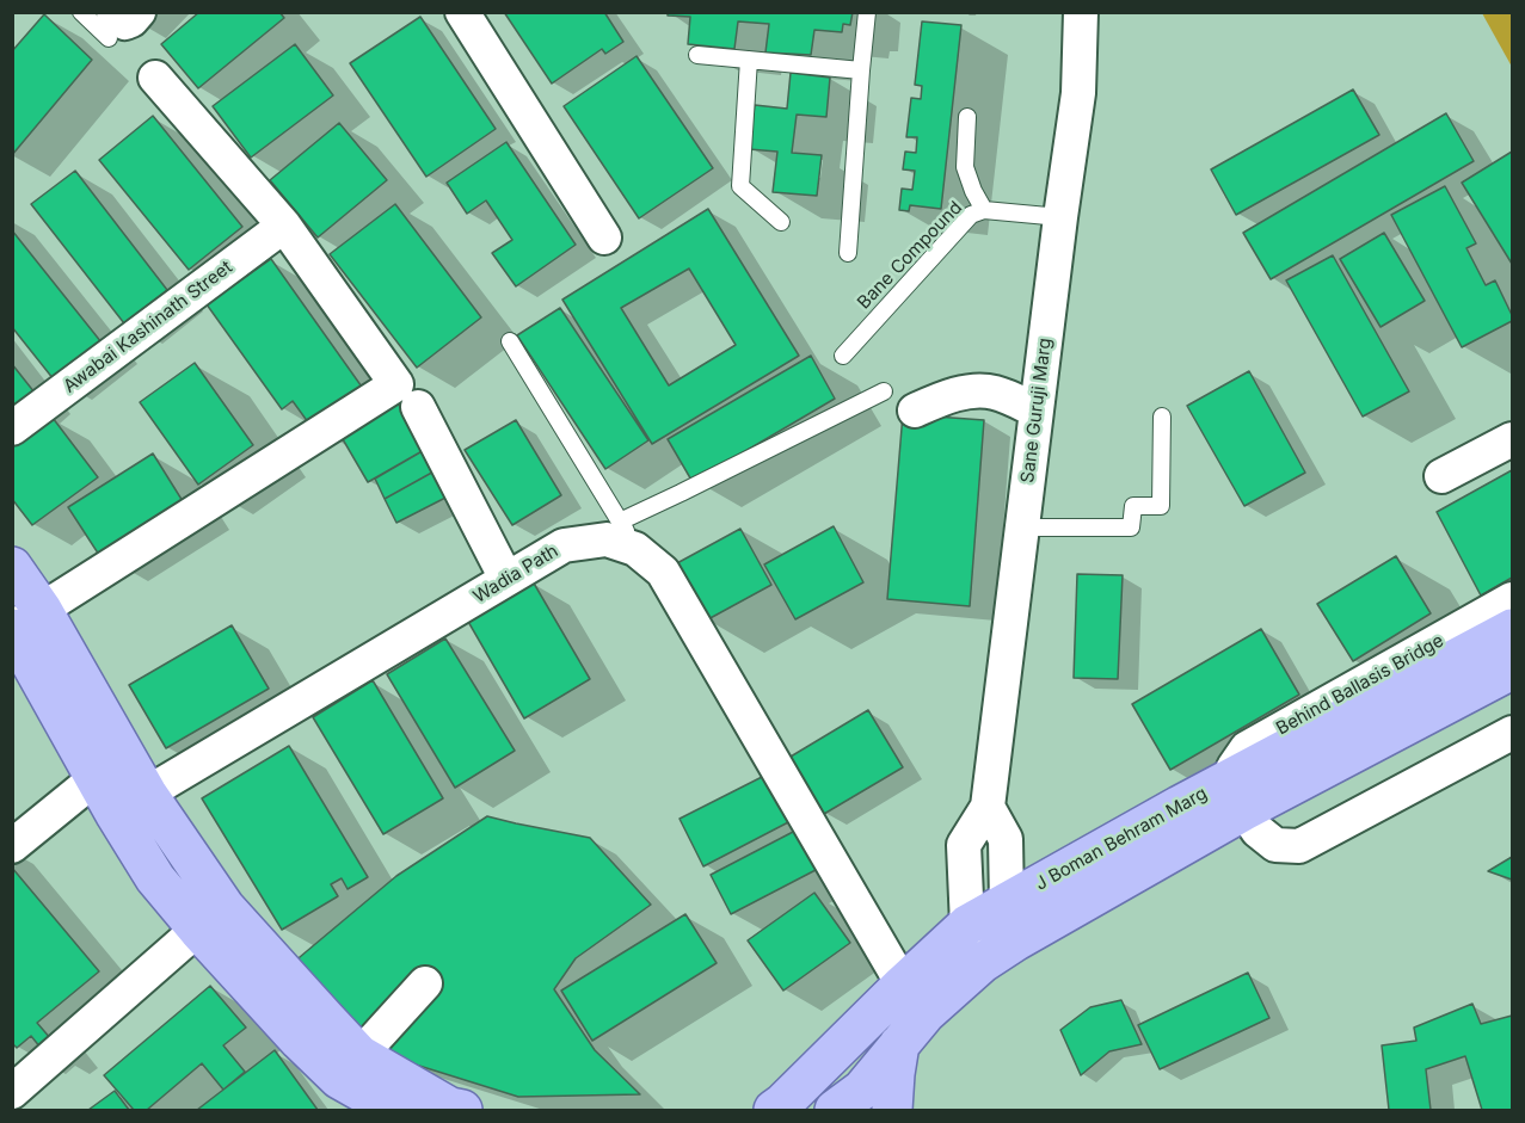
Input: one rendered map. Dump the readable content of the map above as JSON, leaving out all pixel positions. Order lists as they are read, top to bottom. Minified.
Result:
{"streets":{"main road":["J Boman Behram Marg"],"street":["Awabai Kashinath Street","Sane Guruji Marg","Wadia Path","Behind Ballasis Bridge"],"lane":["Bane Compound"]},"crossings":[["Bane Compound","Sane Guruji Marg"],["Sane Guruji Marg","J Boman Behram Marg"],["Wadia Path","J Boman Behram Marg"],["Behind Ballasis Bridge","J Boman Behram Marg"]]}
